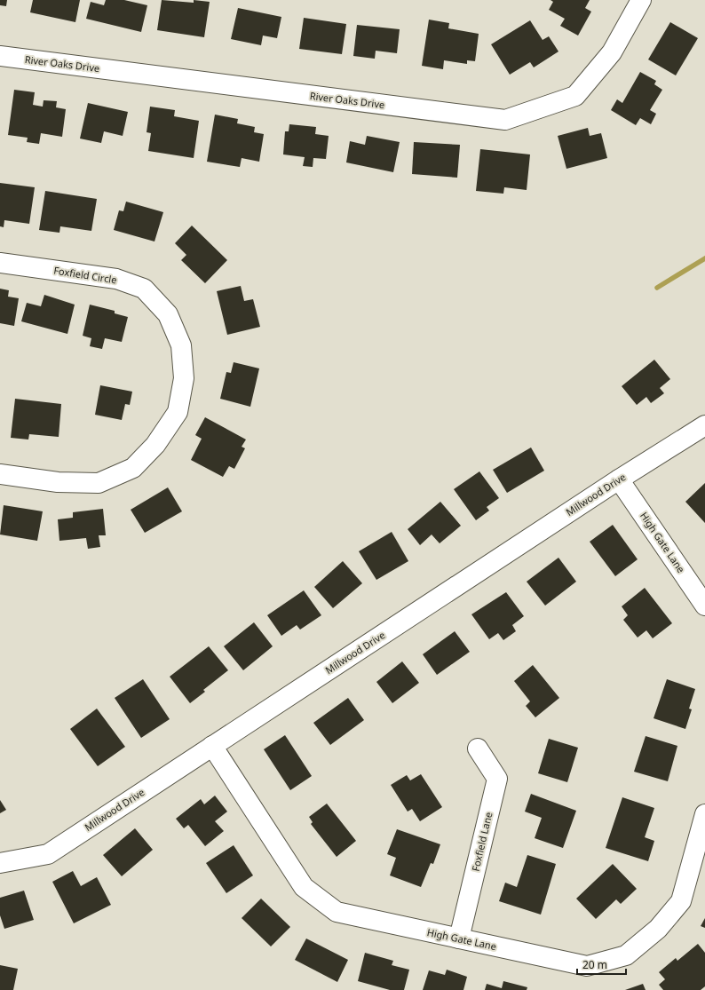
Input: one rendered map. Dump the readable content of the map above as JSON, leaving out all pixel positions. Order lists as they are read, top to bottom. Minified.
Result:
{"streets":{"street":["River Oaks Drive","Foxfield Circle","Millwood Drive","High Gate Lane","Foxfield Lane"]},"crossings":[["Millwood Drive","High Gate Lane"],["High Gate Lane","Foxfield Lane"]],"scale_bar":"20 m"}
